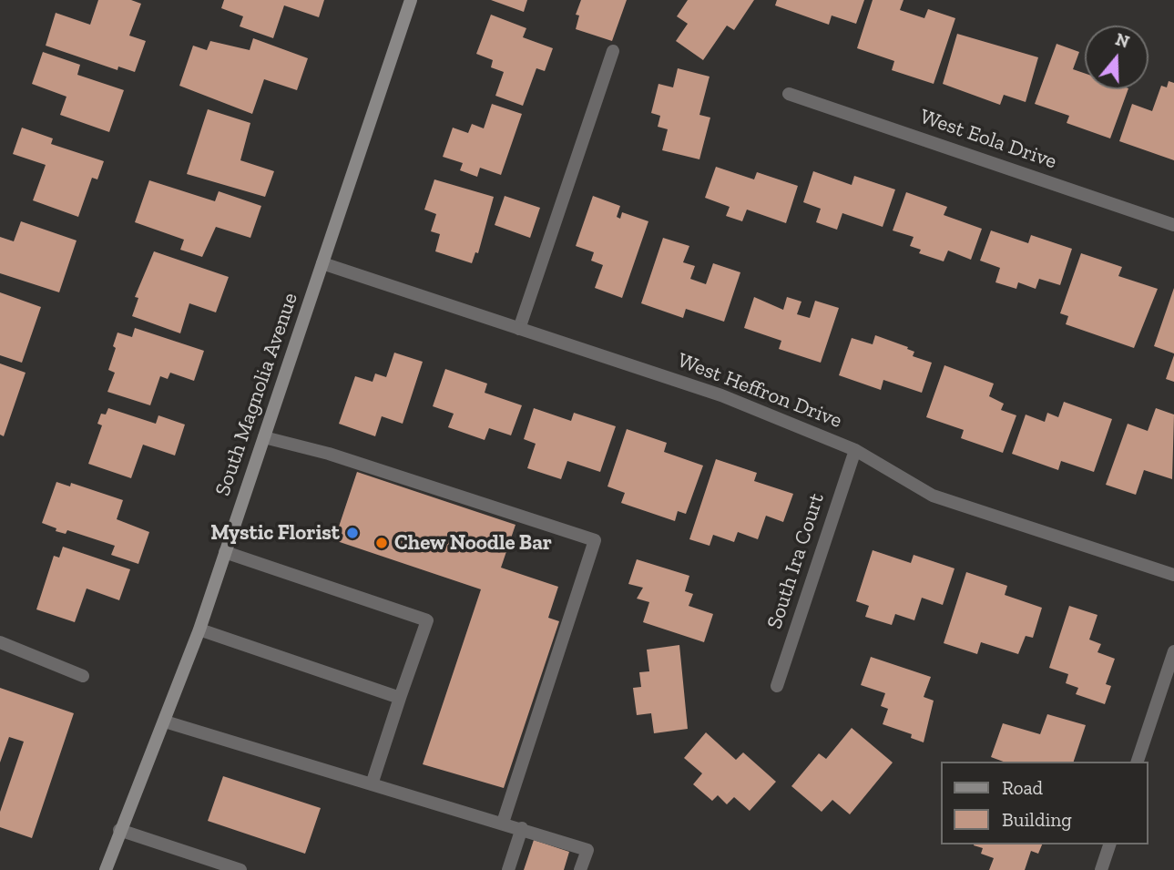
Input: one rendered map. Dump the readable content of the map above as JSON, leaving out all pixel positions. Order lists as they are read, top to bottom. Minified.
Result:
{"streets":{"main road":["South Magnolia Avenue"],"street":["West Eola Drive","West Heffron Drive","South Ira Court"]},"crossings":[["West Heffron Drive","South Magnolia Avenue"],["West Heffron Drive","South Ira Court"]],"places":["Mystic Florist","Chew Noodle Bar"],"legend":["Road","Building"],"north":"top"}
